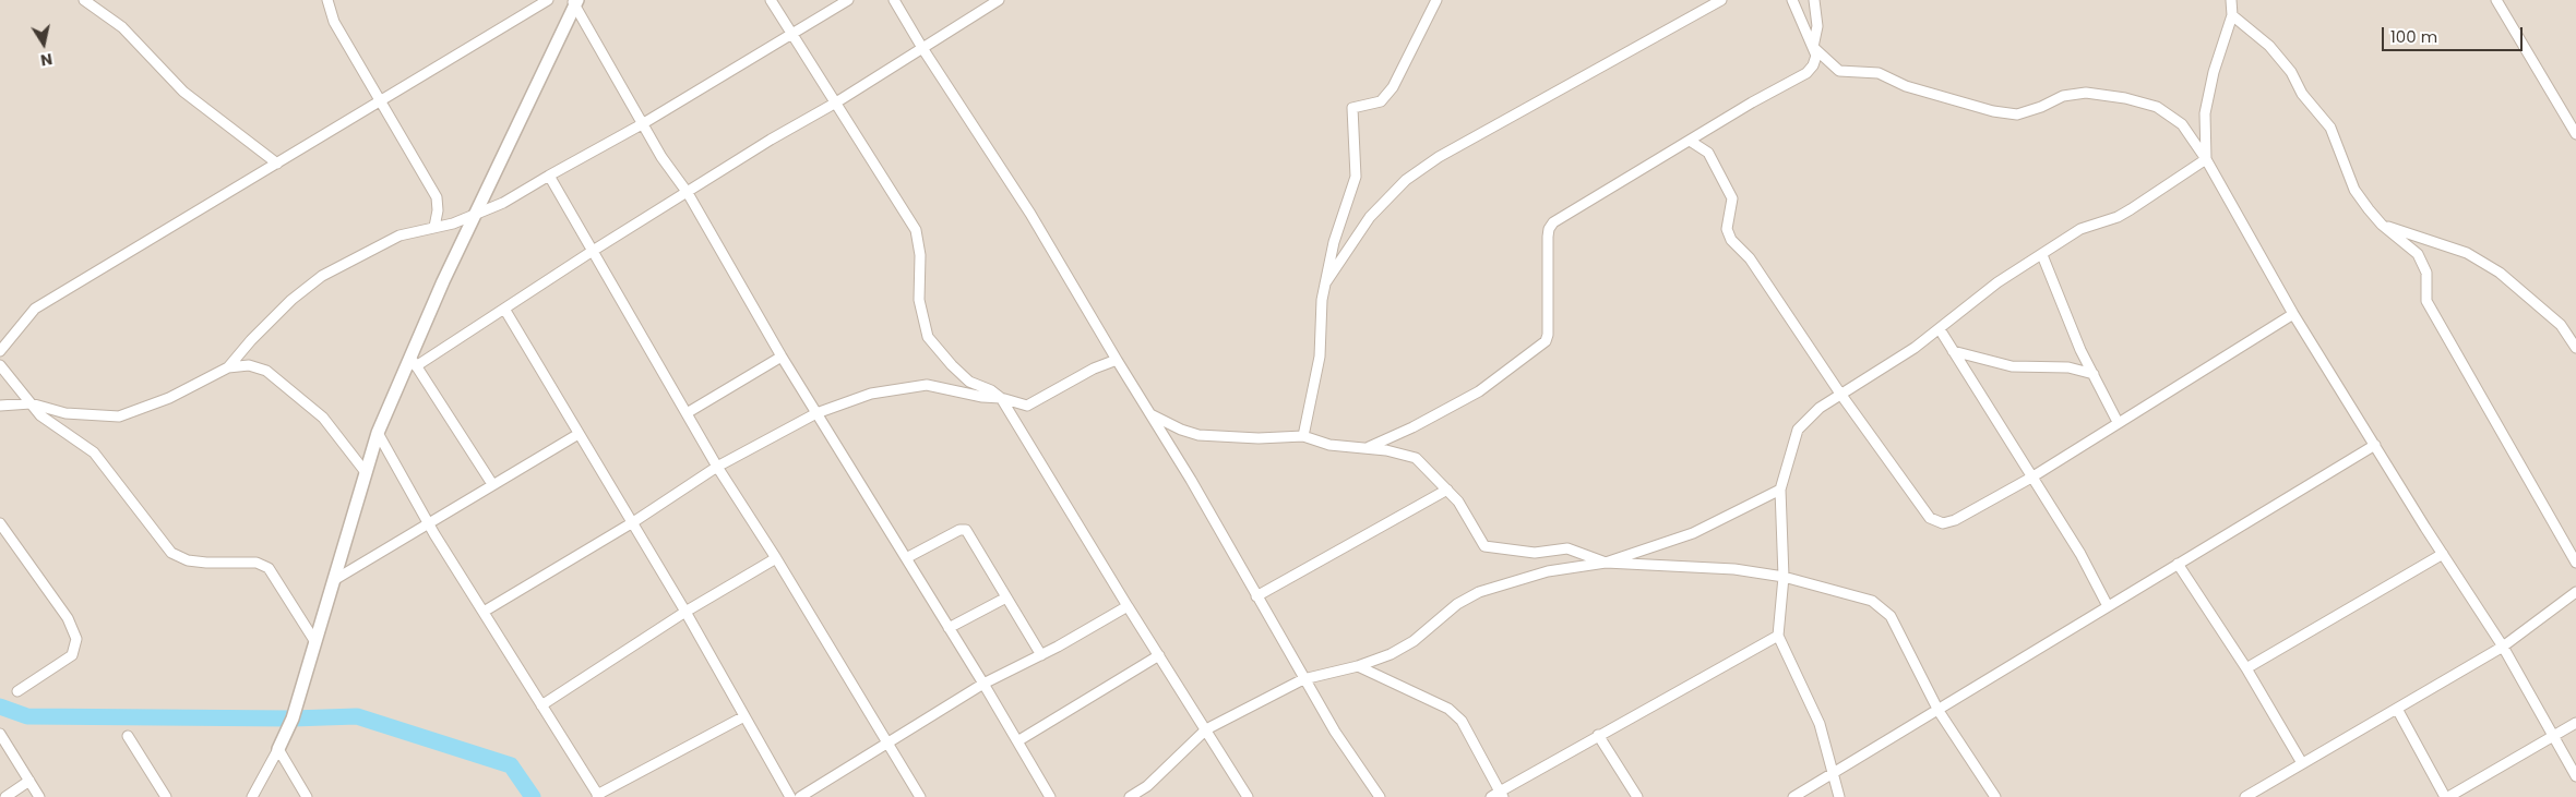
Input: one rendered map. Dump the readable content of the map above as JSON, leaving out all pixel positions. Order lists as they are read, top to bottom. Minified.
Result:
{"scale_bar":"100 m","north":"bottom"}
